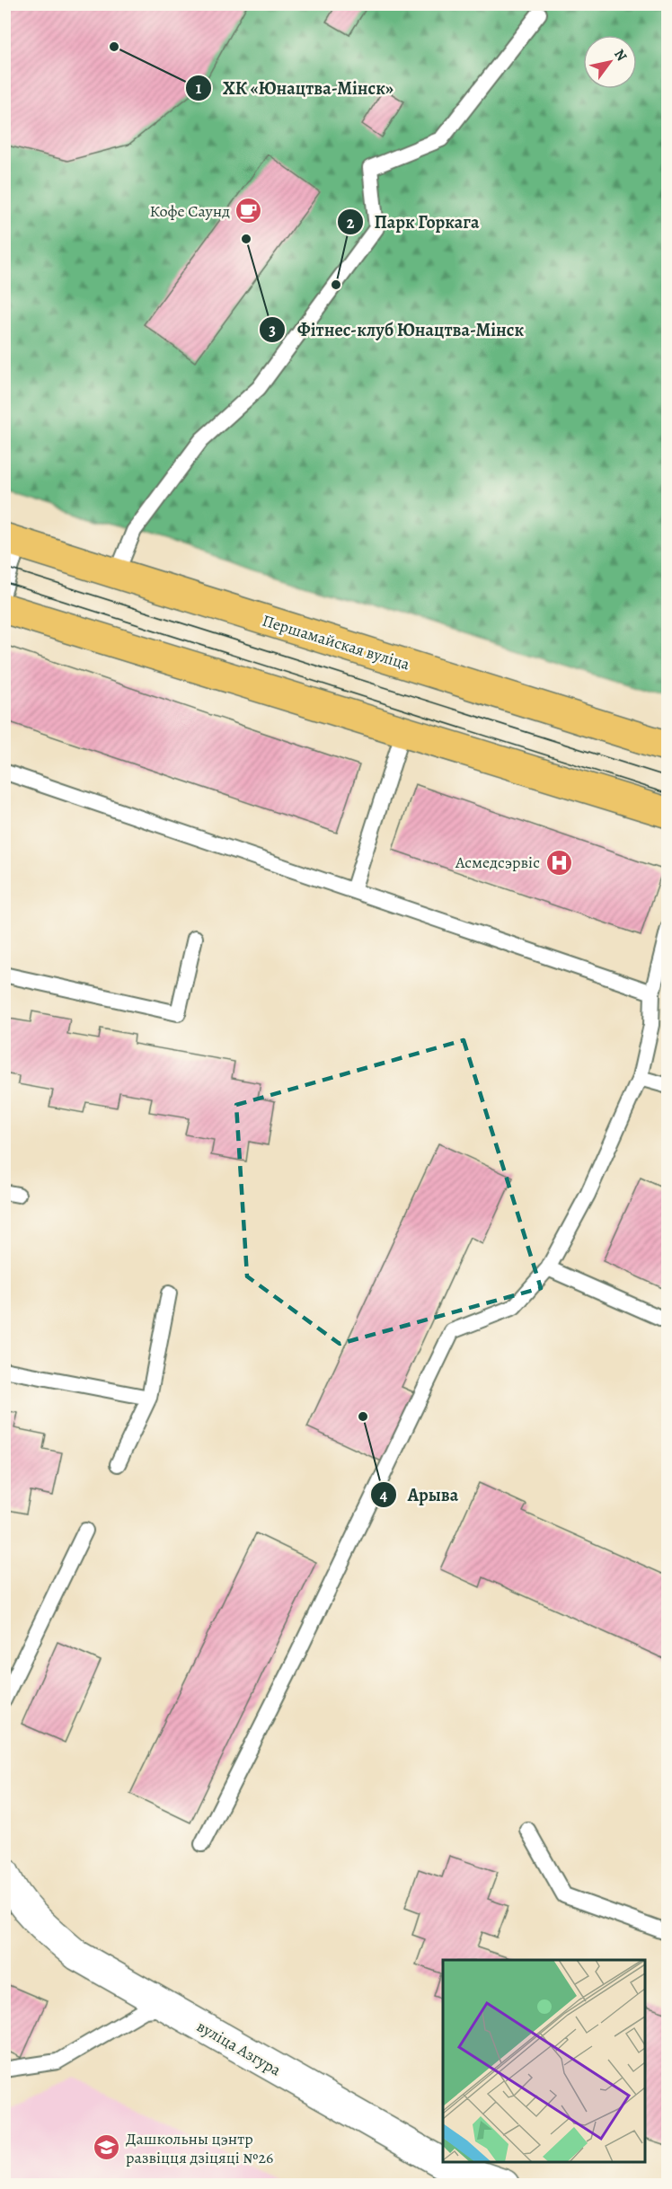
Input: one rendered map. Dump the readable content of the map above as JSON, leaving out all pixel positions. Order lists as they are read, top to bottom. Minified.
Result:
{"streets":{"main road":["Першамайская вуліца"],"street":["вуліца Азгура"]},"places":{"other":["ХК «Юнацтва-Мінск»","Фітнес-клуб Юнацтва-Мінск","Парк Горкага","Арыва"],"cafe":["Кофе Саунд"],"hospital":["Асмедсэрвіс"],"school or university":["Дашкольны цэнтр развіцця дзіцяці №26"]},"north":"top right"}
